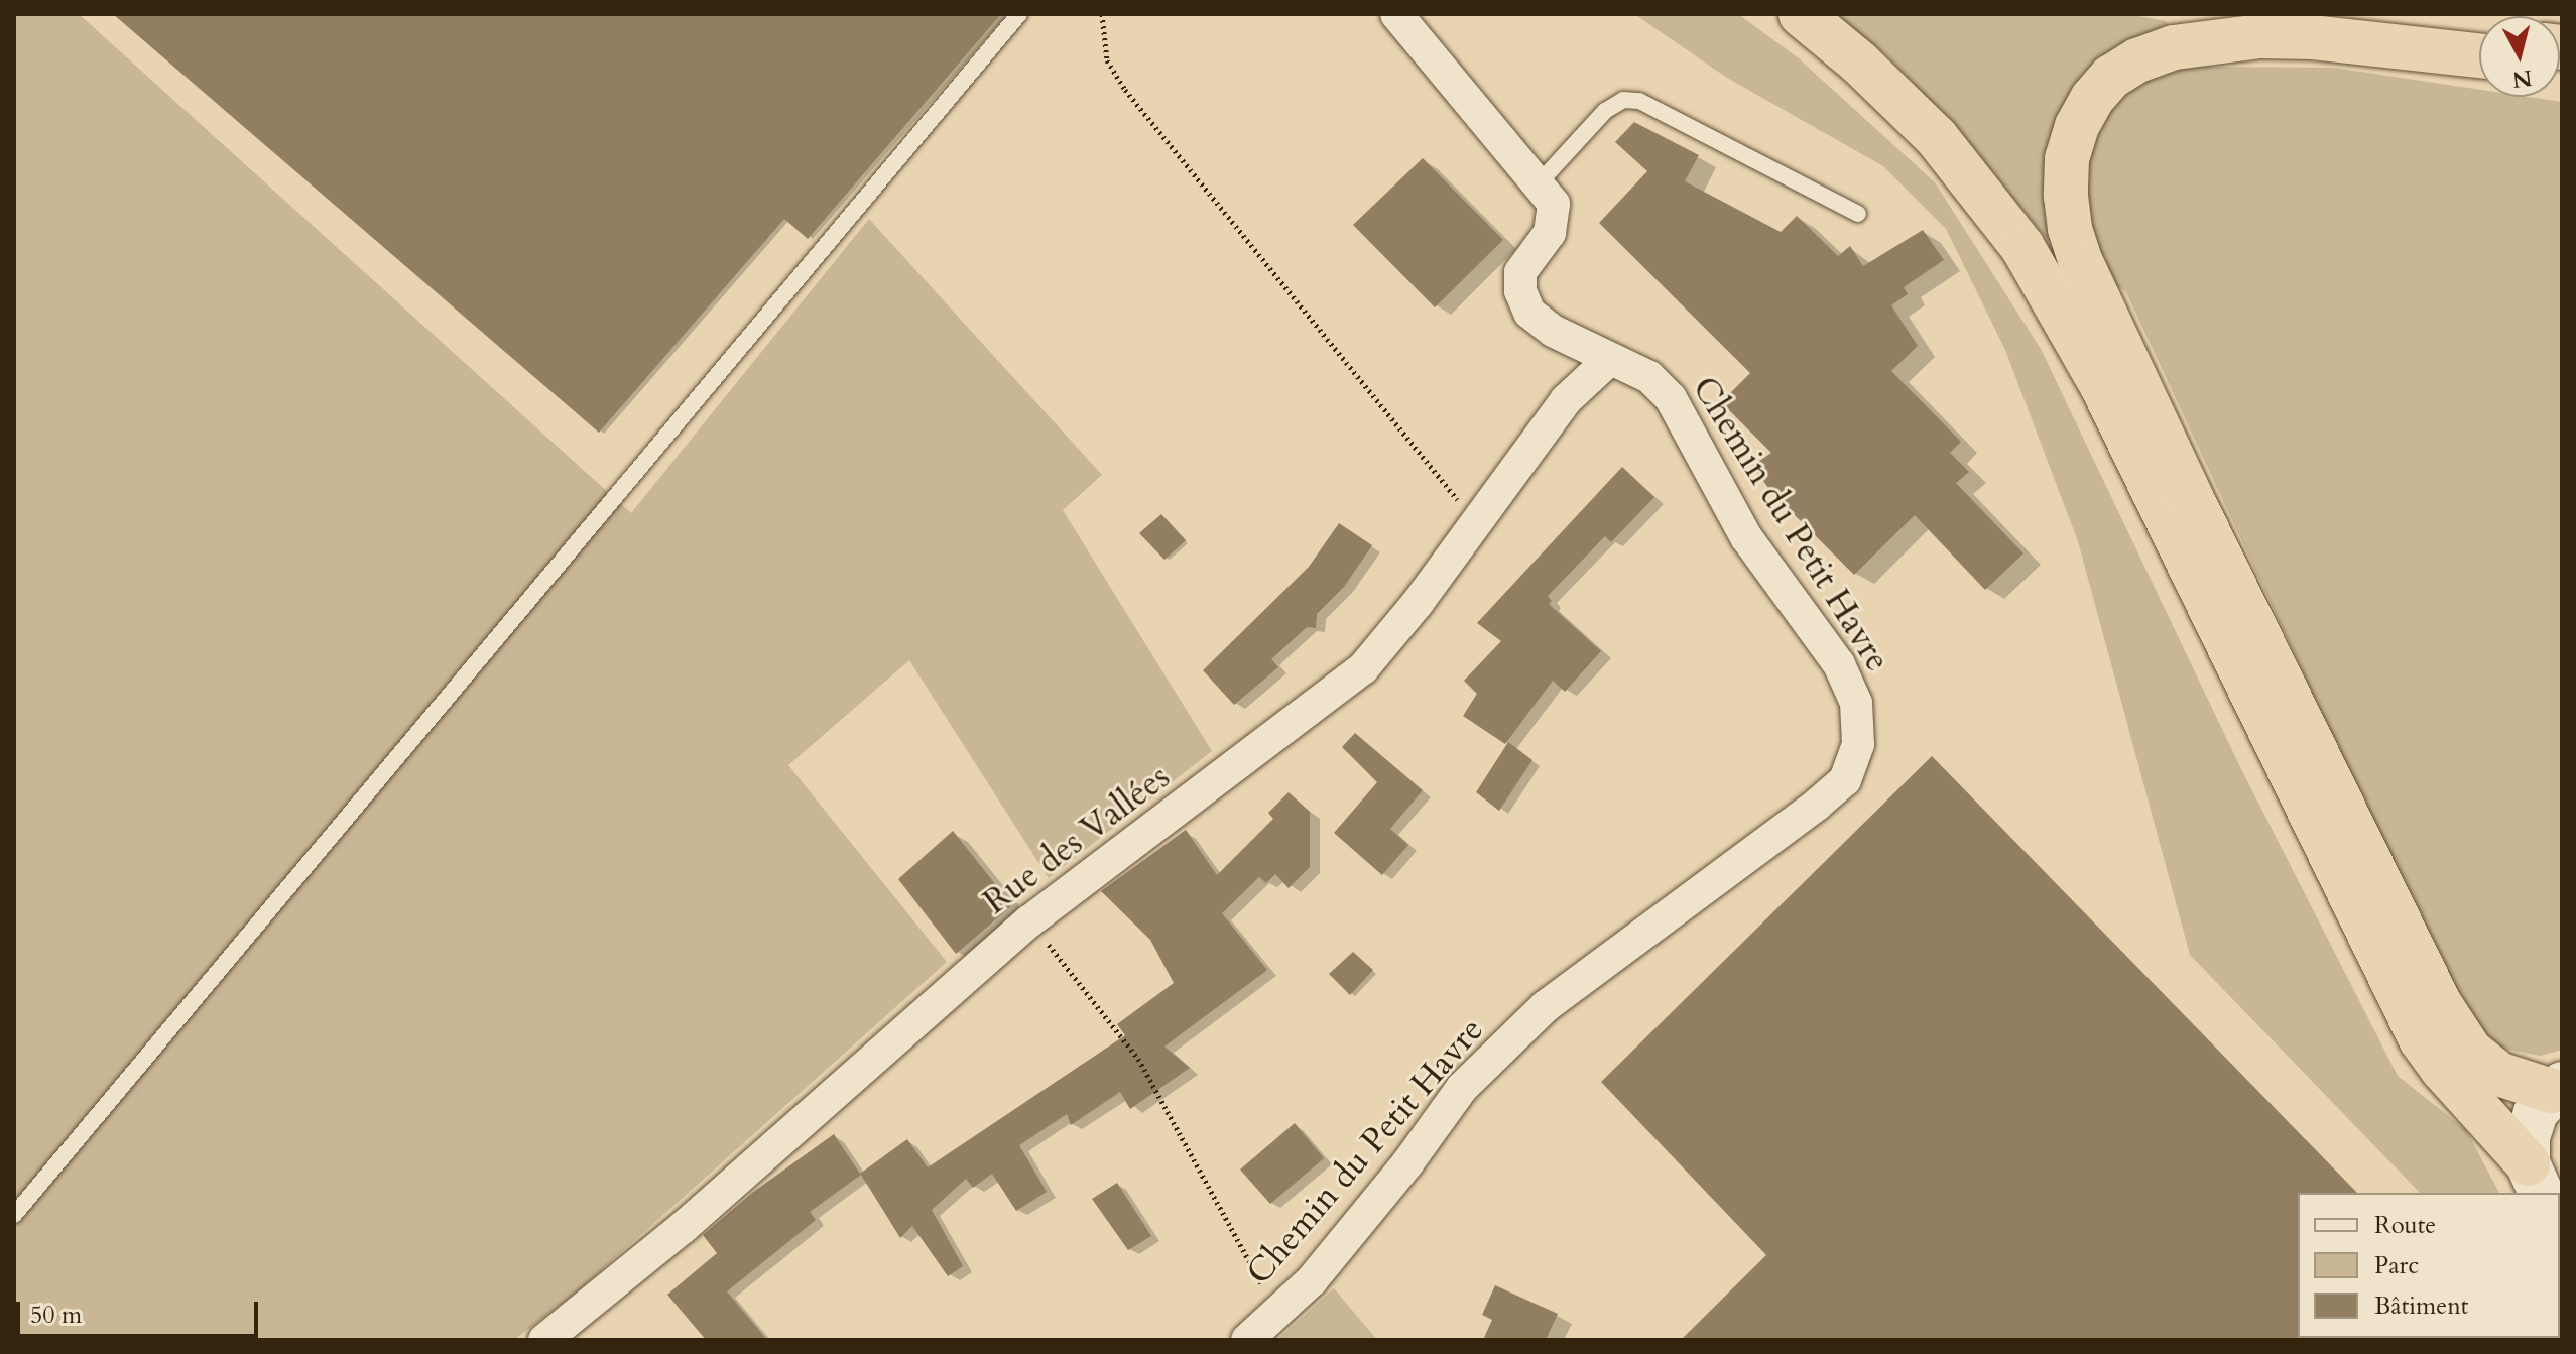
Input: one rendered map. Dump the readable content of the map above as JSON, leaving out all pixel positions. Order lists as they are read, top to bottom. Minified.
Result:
{"streets":{"street":["Chemin du Petit Havre","Rue des Vallées"]},"crossings":[["Chemin du Petit Havre","Rue des Vallées"]],"legend":["Route","Parc","Bâtiment"],"scale_bar":"50 m","north":"bottom"}
